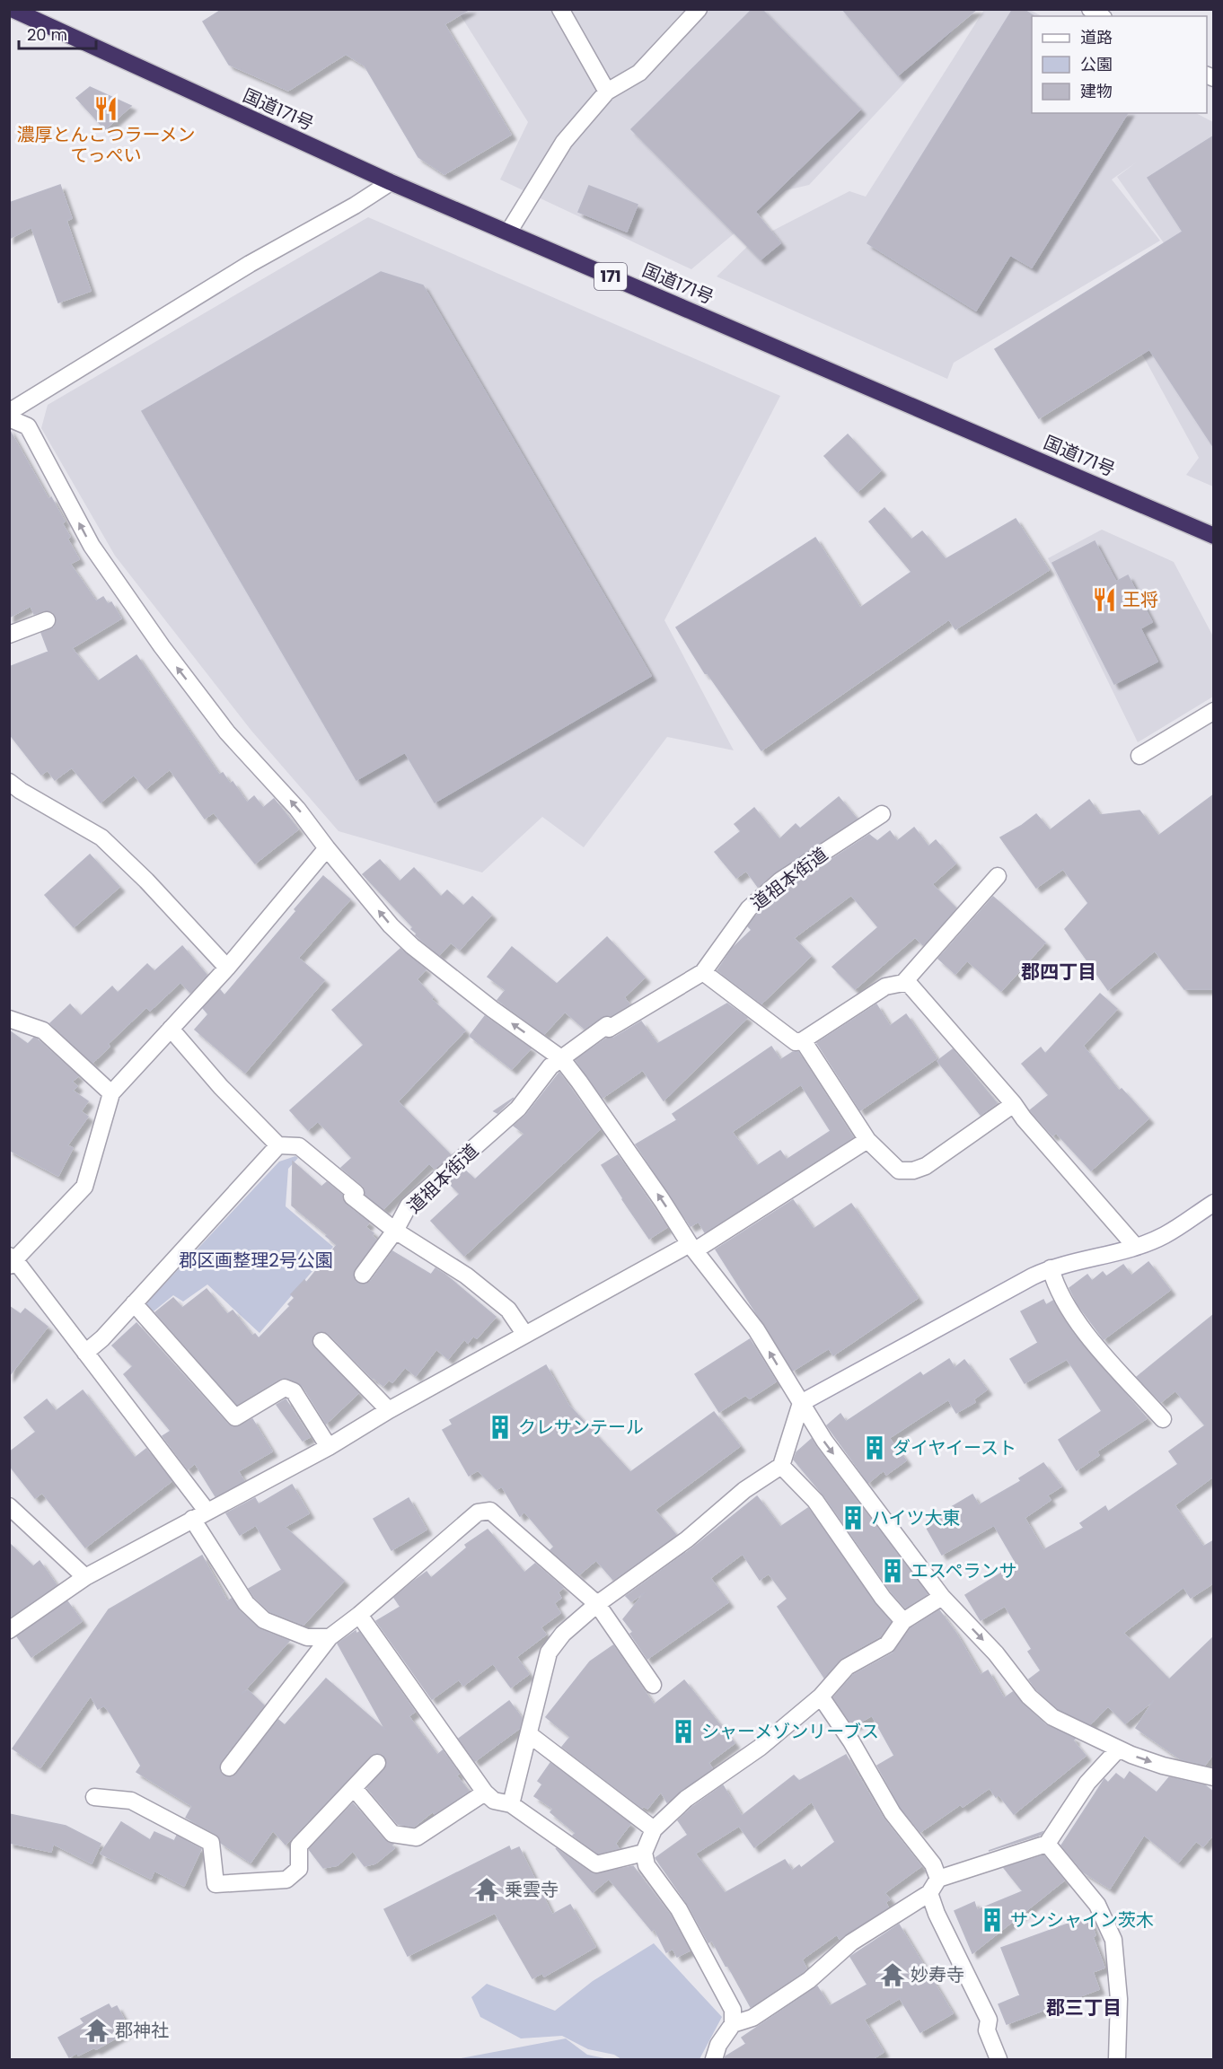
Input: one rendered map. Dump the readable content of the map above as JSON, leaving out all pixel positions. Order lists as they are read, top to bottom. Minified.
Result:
{"streets":{"highway":["国道171号","171"],"street":["道祖本街道"]},"districts":["郡四丁目","郡三丁目"],"parks":["郡区画整理2号公園"],"places":{"restaurant":["濃厚とんこつラーメン てっぺい","王将"],"building":["クレサンテール","ダイヤイースト","ハイツ大東","エスペランサ","シャーメゾンリーブス","サンシャイン茨木"],"temple":["乗雲寺","妙寿寺","郡神社"]},"legend":["道路","公園","建物"],"scale_bar":"20 m"}
